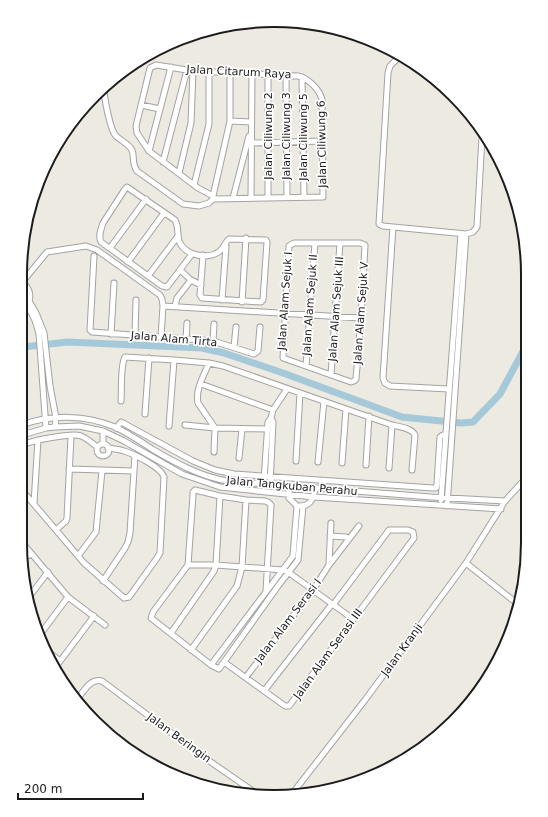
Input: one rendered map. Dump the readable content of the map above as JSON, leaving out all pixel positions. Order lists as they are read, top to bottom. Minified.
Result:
{"streets":{"street":["Jalan Citarum Raya","Jalan Ciliwung 2","Jalan Ciliwung 3","Jalan Ciliwung 5","Jalan Ciliwung 6","Jalan Alam Sejuk I","Jalan Alam Sejuk II","Jalan Alam Sejuk III","Jalan Alam Sejuk V","Jalan Alam Tirta","Jalan Tangkuban Perahu","Jalan Alam Serasi I","Jalan Kranji","Jalan Alam Serasi III","Jalan Beringin"]},"crossings":[["Jalan Citarum Raya","Jalan Ciliwung 2"],["Jalan Citarum Raya","Jalan Ciliwung 3"],["Jalan Citarum Raya","Jalan Ciliwung 5"],["Jalan Citarum Raya","Jalan Ciliwung 6"],["Jalan Ciliwung 5","Jalan Ciliwung 6"],["Jalan Alam Sejuk I","Jalan Alam Sejuk II"],["Jalan Alam Sejuk III","Jalan Alam Sejuk V"],["Jalan Tangkuban Perahu","Jalan Kranji"],["Jalan Alam Serasi I","Jalan Alam Serasi III"]],"scale_bar":"200 m"}
